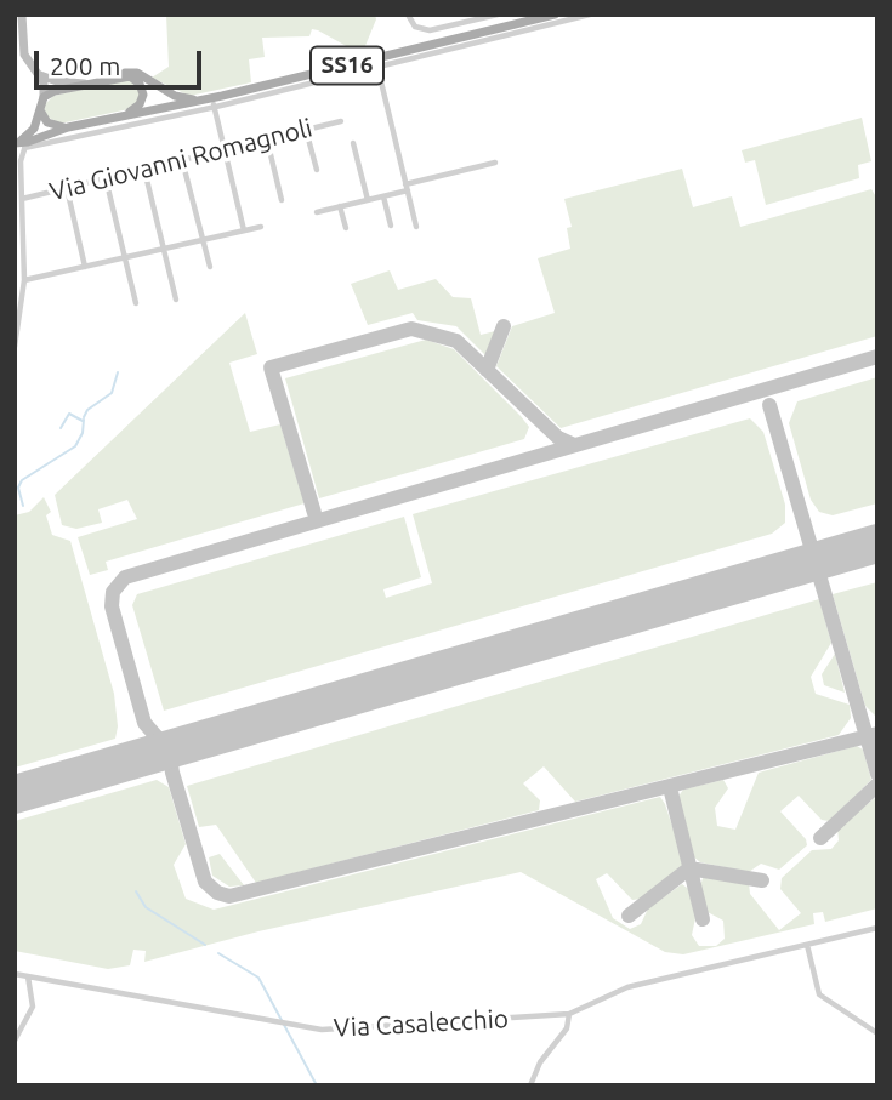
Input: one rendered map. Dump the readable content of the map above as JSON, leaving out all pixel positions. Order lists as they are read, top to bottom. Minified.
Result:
{"streets":{"main road":["SS16"],"street":["Via Giovanni Romagnoli","Via Casalecchio"]},"scale_bar":"200 m"}
